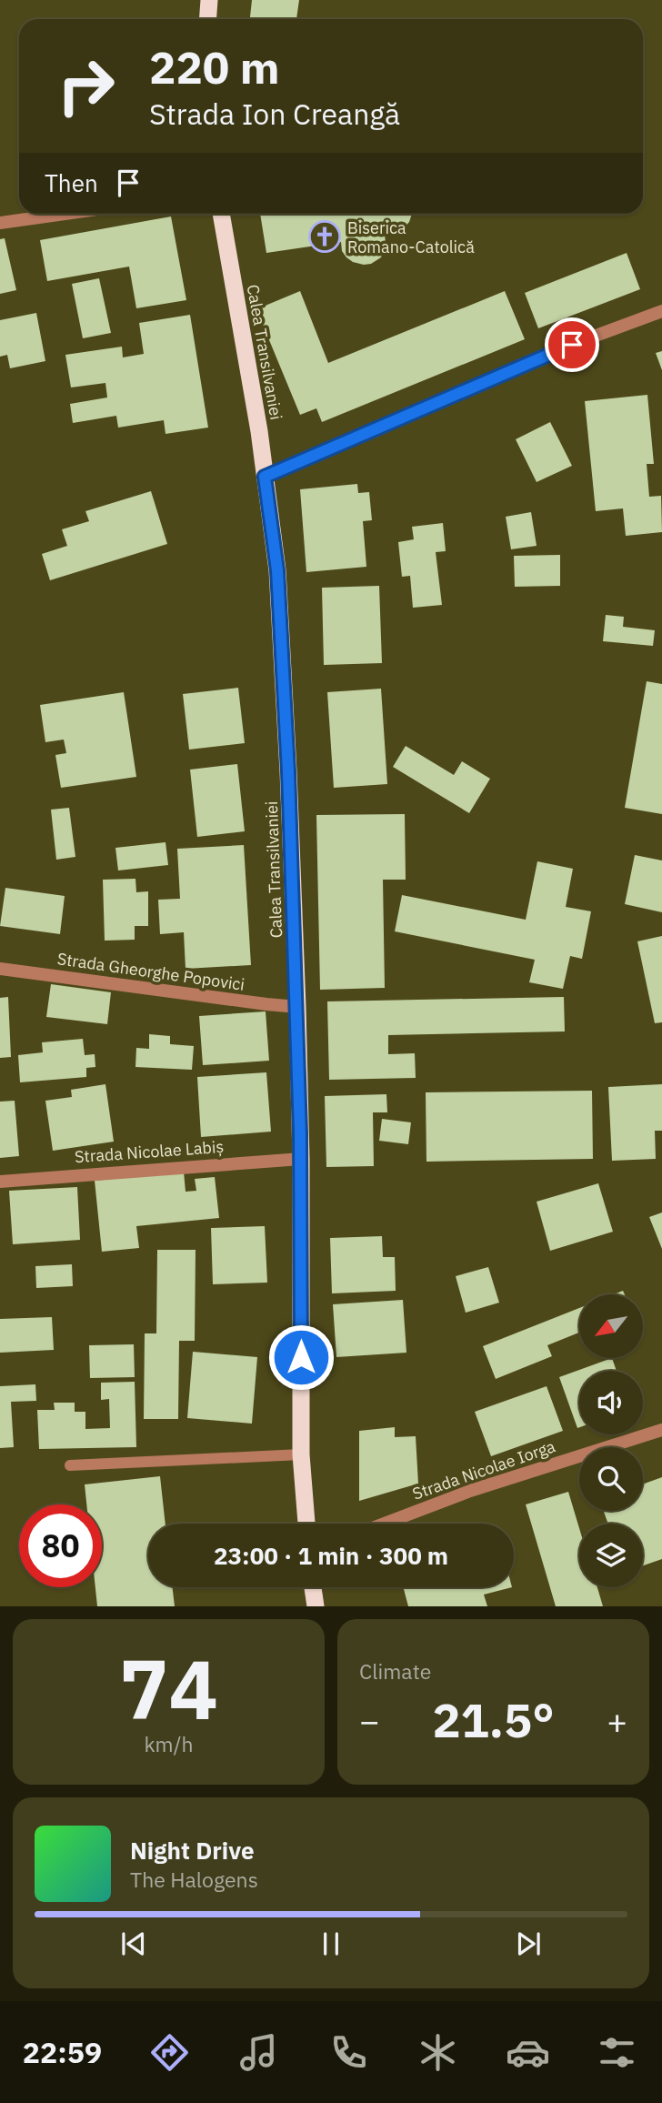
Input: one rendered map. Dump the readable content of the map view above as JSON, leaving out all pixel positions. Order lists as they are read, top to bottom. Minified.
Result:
{"streets":{"highway":["Calea Transilvaniei"],"street":["Strada Gheorghe Popovici","Strada Nicolae Labiș","Strada Nicolae Iorga"]},"crossings":[["Calea Transilvaniei","Strada Gheorghe Popovici"],["Calea Transilvaniei","Strada Nicolae Labiș"]],"places":{"church":["Biserica Romano-Catolică"]},"north":"bottom left","page":{"turn":["220 m","Strada Ion Creangă"],"then":"Then","limit":"80","trip":"23:00 · 1 min · 300 m","tile":[["74","km/h"],"Climate"],"heat":["−","21.5°","+"],"song":["Night Drive","The Halogens"],"tabs":"22:59"}}
